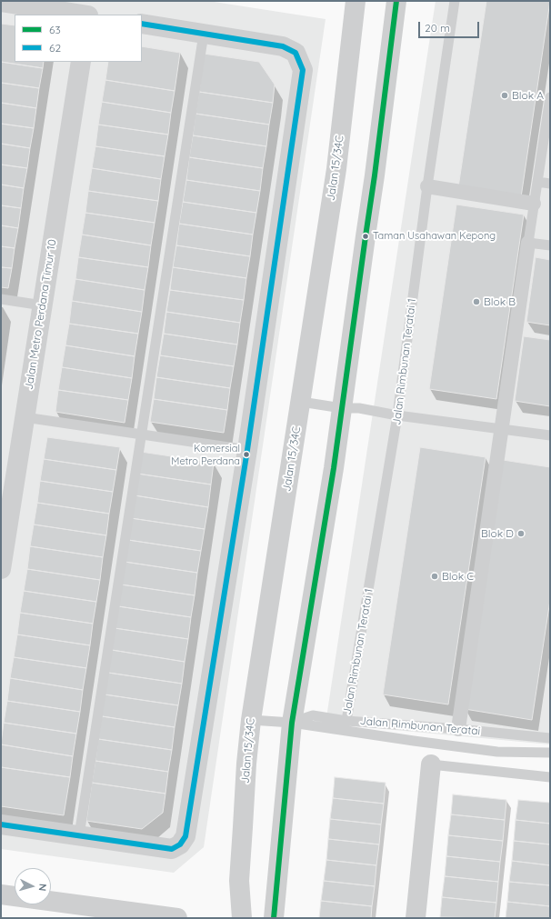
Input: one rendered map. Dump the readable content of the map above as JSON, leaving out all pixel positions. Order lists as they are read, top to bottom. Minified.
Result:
{"streets":{"street":["Jalan 15/34C","Jalan Metro Perdana Timur 10"],"lane":["Jalan Rimbunan Teratai 1","Jalan Rimbunan Teratai"]},"crossings":[["Jalan Rimbunan Teratai 1","Jalan Rimbunan Teratai"]],"places":["Blok A","Taman Usahawan Kepong","Blok B","Komersial Metro Perdana","Blok D","Blok C"],"lines":["transit line 63","transit line 62"],"legend":["63","62"],"scale_bar":"20 m","north":"right"}
